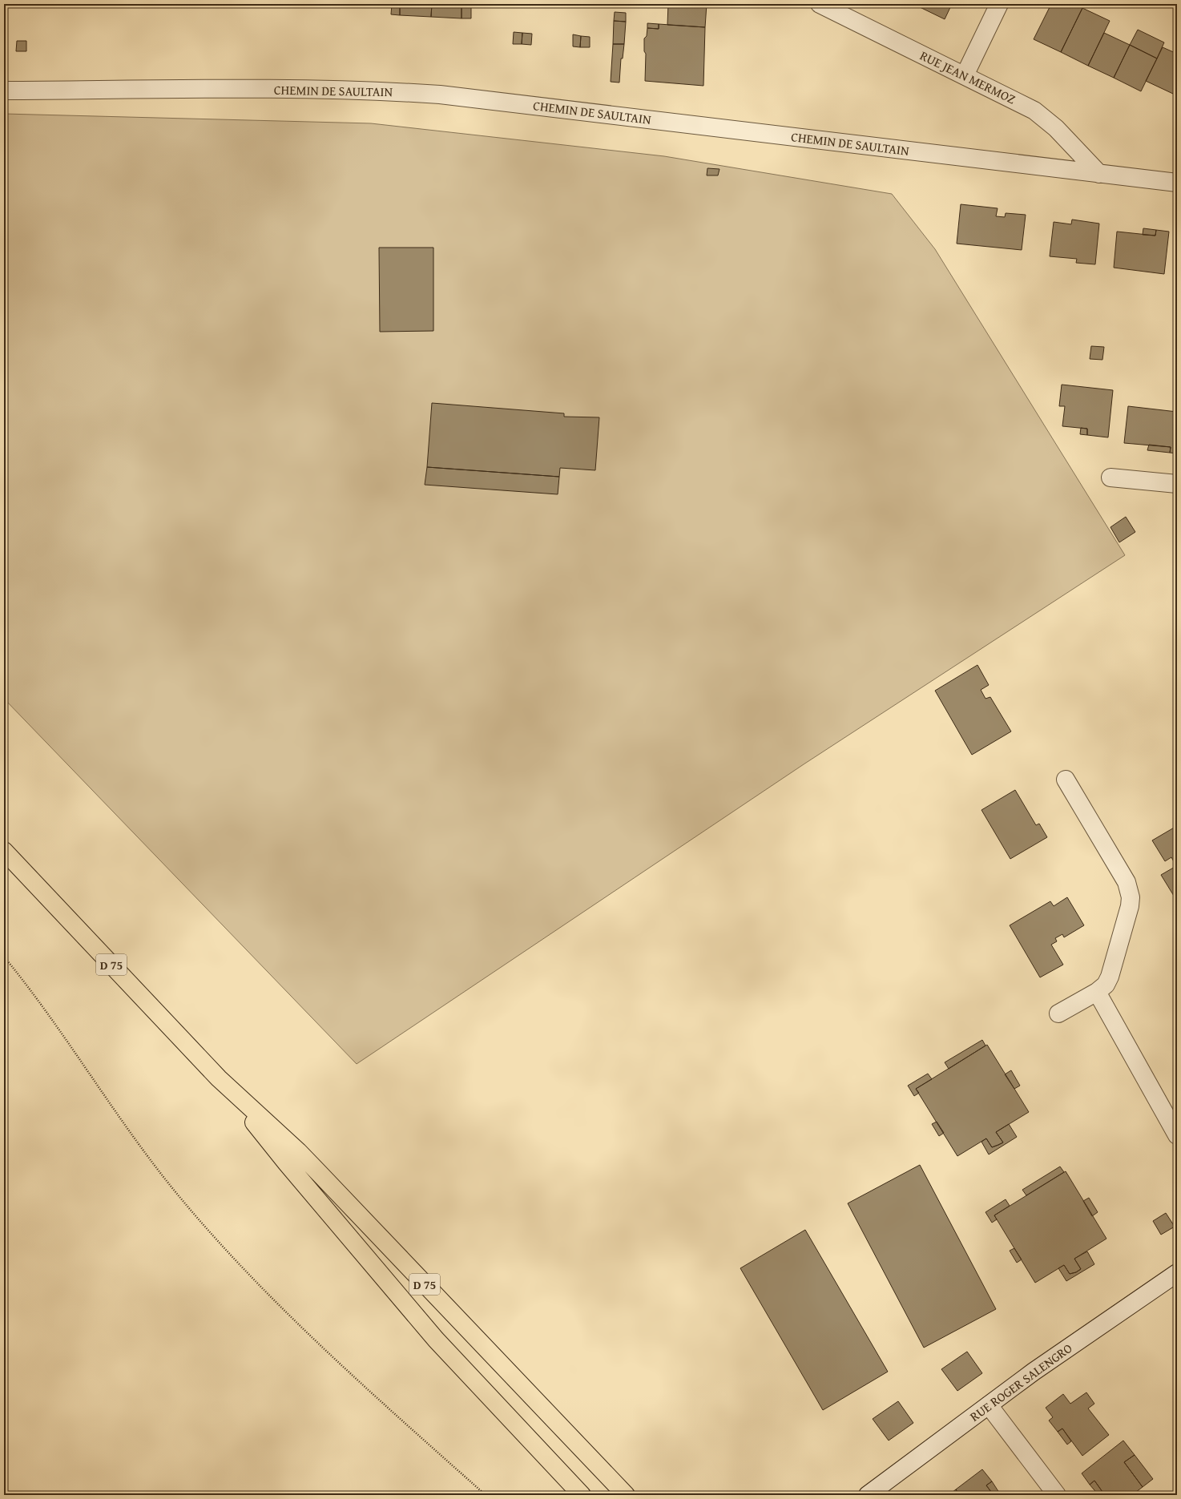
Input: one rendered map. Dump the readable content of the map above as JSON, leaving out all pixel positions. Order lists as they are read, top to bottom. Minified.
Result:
{"streets":{"main road":["D 75"],"street":["RUE JEAN MERMOZ","CHEMIN DE SAULTAIN","RUE ROGER SALENGRO"]},"crossings":[["RUE JEAN MERMOZ","CHEMIN DE SAULTAIN"]]}
